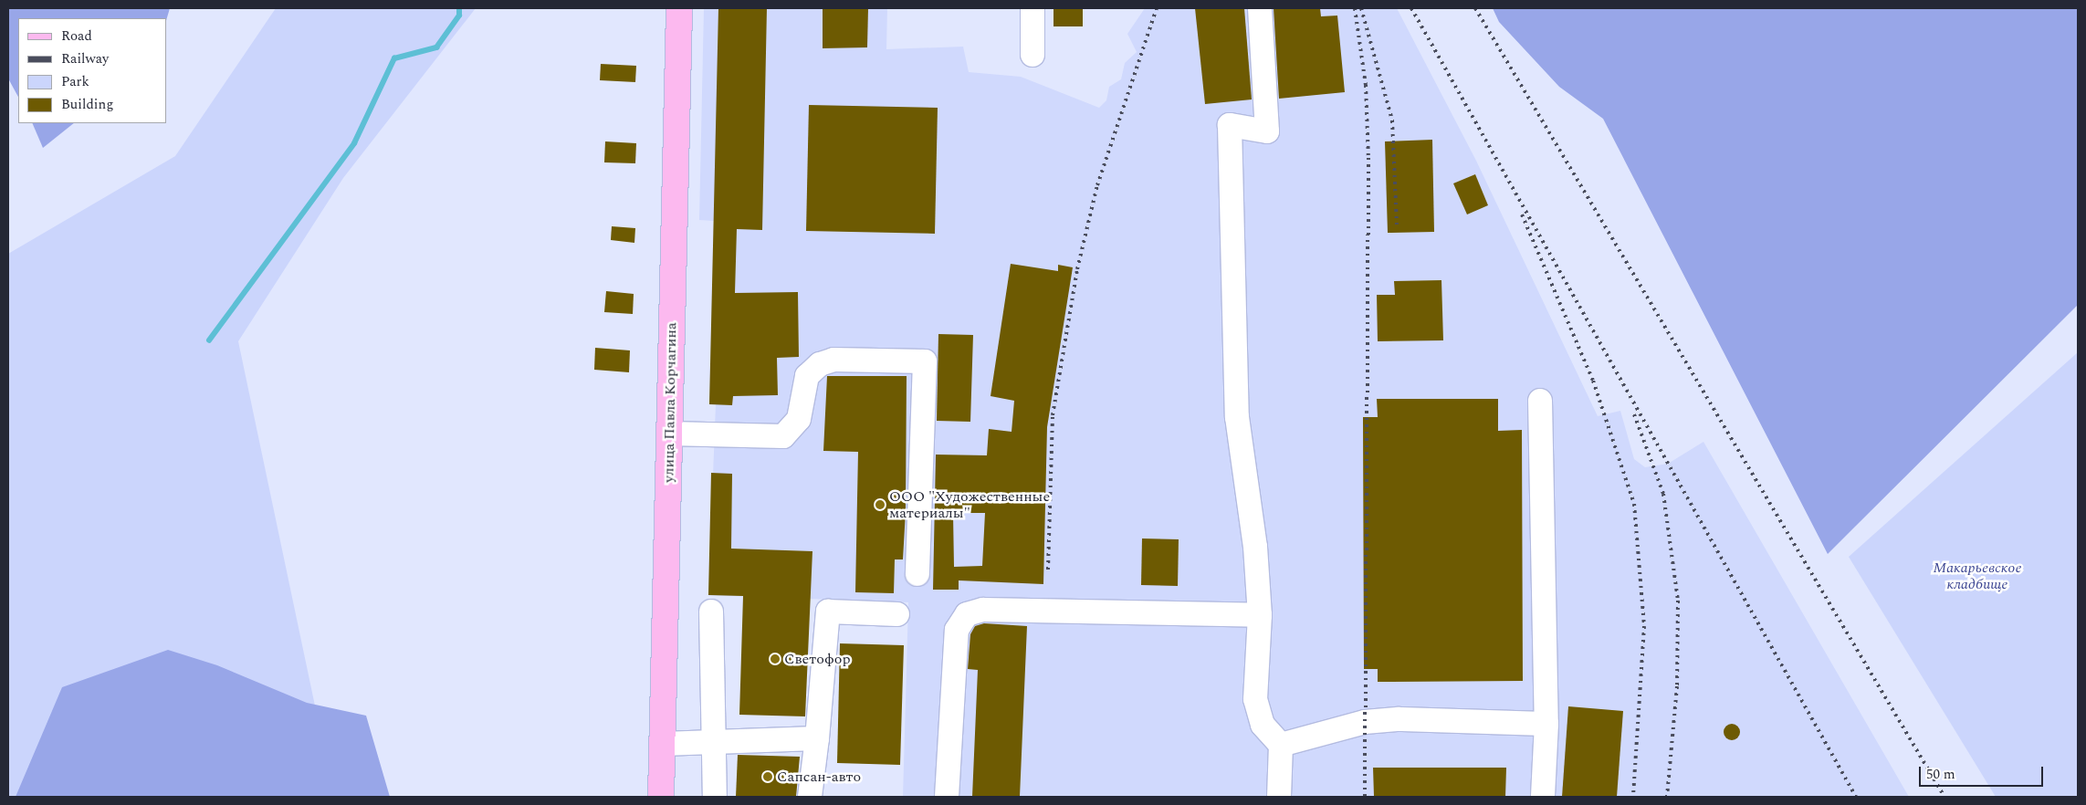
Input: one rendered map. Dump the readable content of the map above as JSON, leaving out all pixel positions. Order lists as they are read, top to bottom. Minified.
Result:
{"streets":{"main road":["улица Павла Корчагина"]},"parks":["Макарьевское кладбище"],"places":["ООО \"Художественные материалы\"","Светофор","Сапсан-авто"],"legend":["Road","Railway","Park","Building"],"scale_bar":"50 m"}
